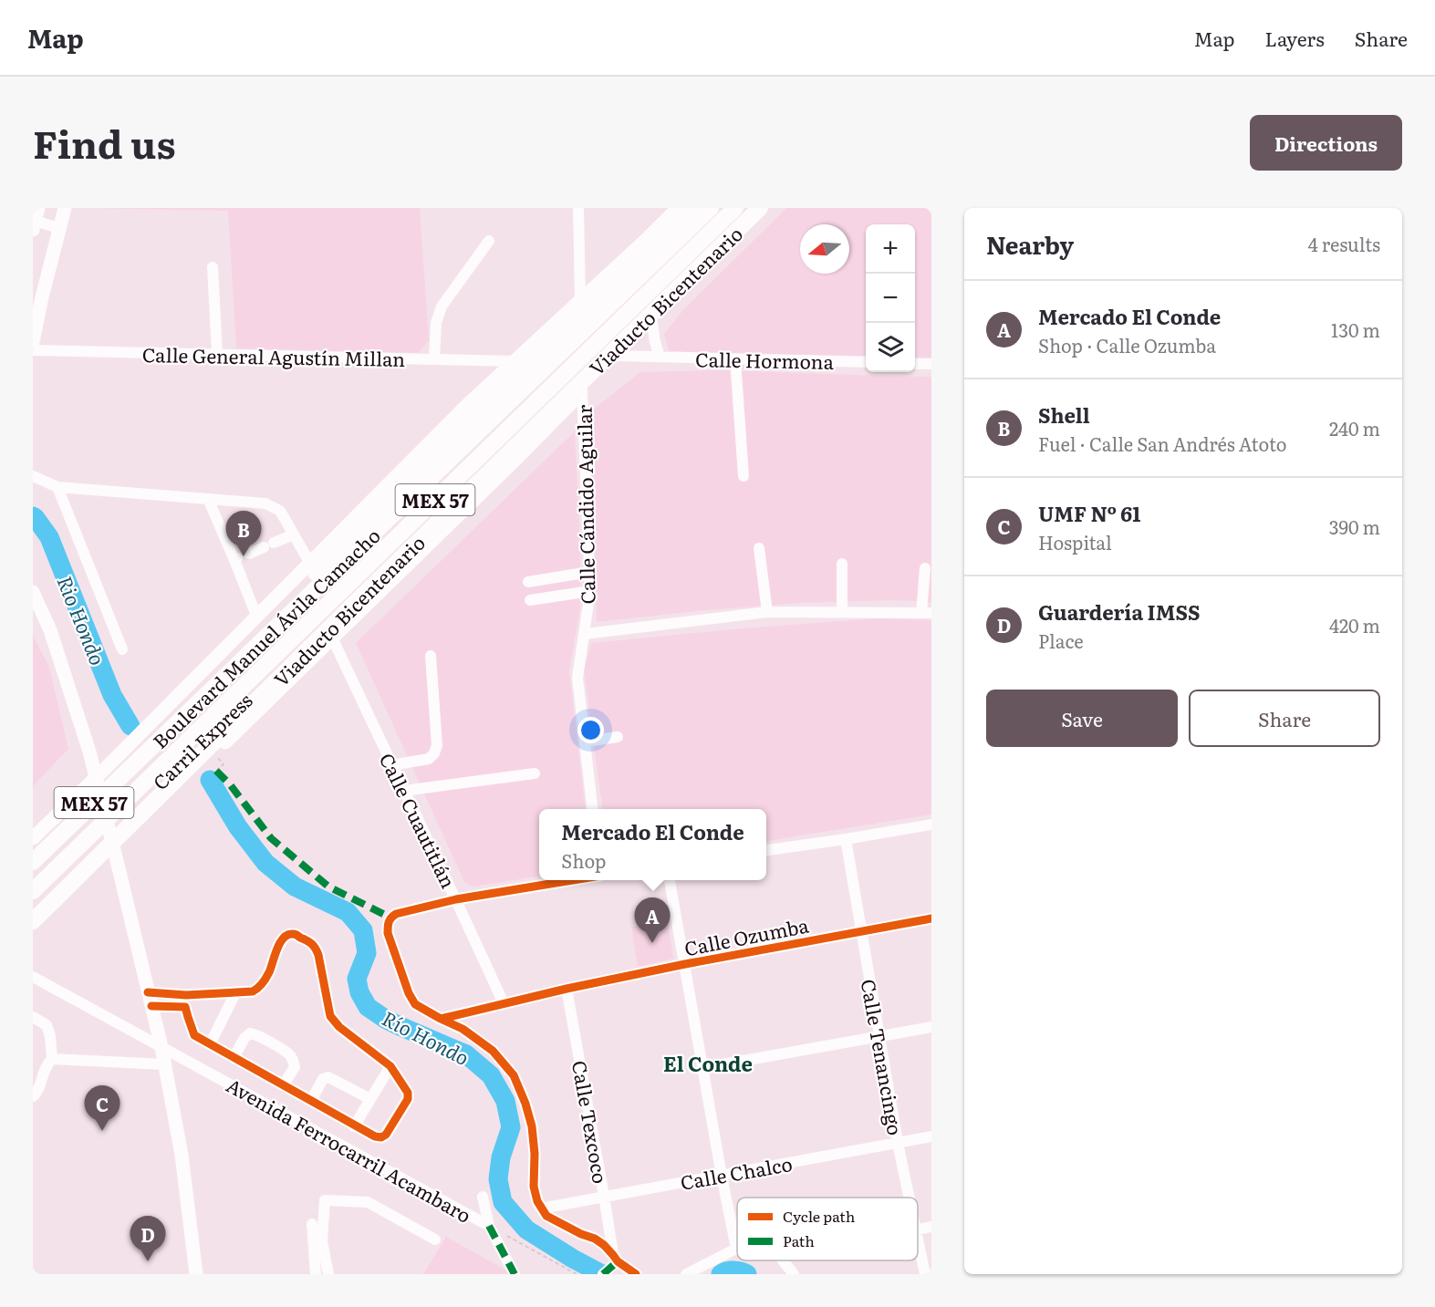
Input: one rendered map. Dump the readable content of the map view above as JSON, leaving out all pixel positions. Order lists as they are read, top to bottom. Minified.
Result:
{"streets":{"highway":["Viaducto Bicentenario","MEX 57","Boulevard Manuel Ávila Camacho","Carril Express"],"street":["Calle General Agustín Millan","Calle Hormona","Calle Cándido Aguilar","Calle Cuautitlán","Calle Ozumba","Calle Tenancingo","Calle Texcoco","Avenida Ferrocarril Acambaro","Calle Chalco"]},"crossings":[["Calle Cuautitlán","Calle Ozumba"],["Calle Ozumba","Calle Tenancingo"],["Calle Ozumba","Calle Texcoco"],["Calle Tenancingo","Calle Chalco"],["Calle Texcoco","Calle Chalco"]],"districts":["El Conde"],"water":["Rio Hondo","Río Hondo"],"legend":["Cycle path","Path"],"north":"left","page":{"header":"Map","nav":["Map","Layers","Share"],"title":"Find us","buttons":["Directions",["Save","Share"]],"heading":["Nearby","4 results"],"map_buttons":["+","−"],"list":[{"mark":"A","name":"Mercado El Conde","note":"Shop · Calle Ozumba","value":"130 m"},{"mark":"B","name":"Shell","note":"Fuel · Calle San Andrés Atoto","value":"240 m"},{"mark":"C","name":"UMF Nº 61","note":"Hospital","value":"390 m"},{"mark":"D","name":"Guardería IMSS","note":"Place","value":"420 m"}],"pins":["B","A","C","D"],"popup":["Mercado El Conde","Shop"]}}
